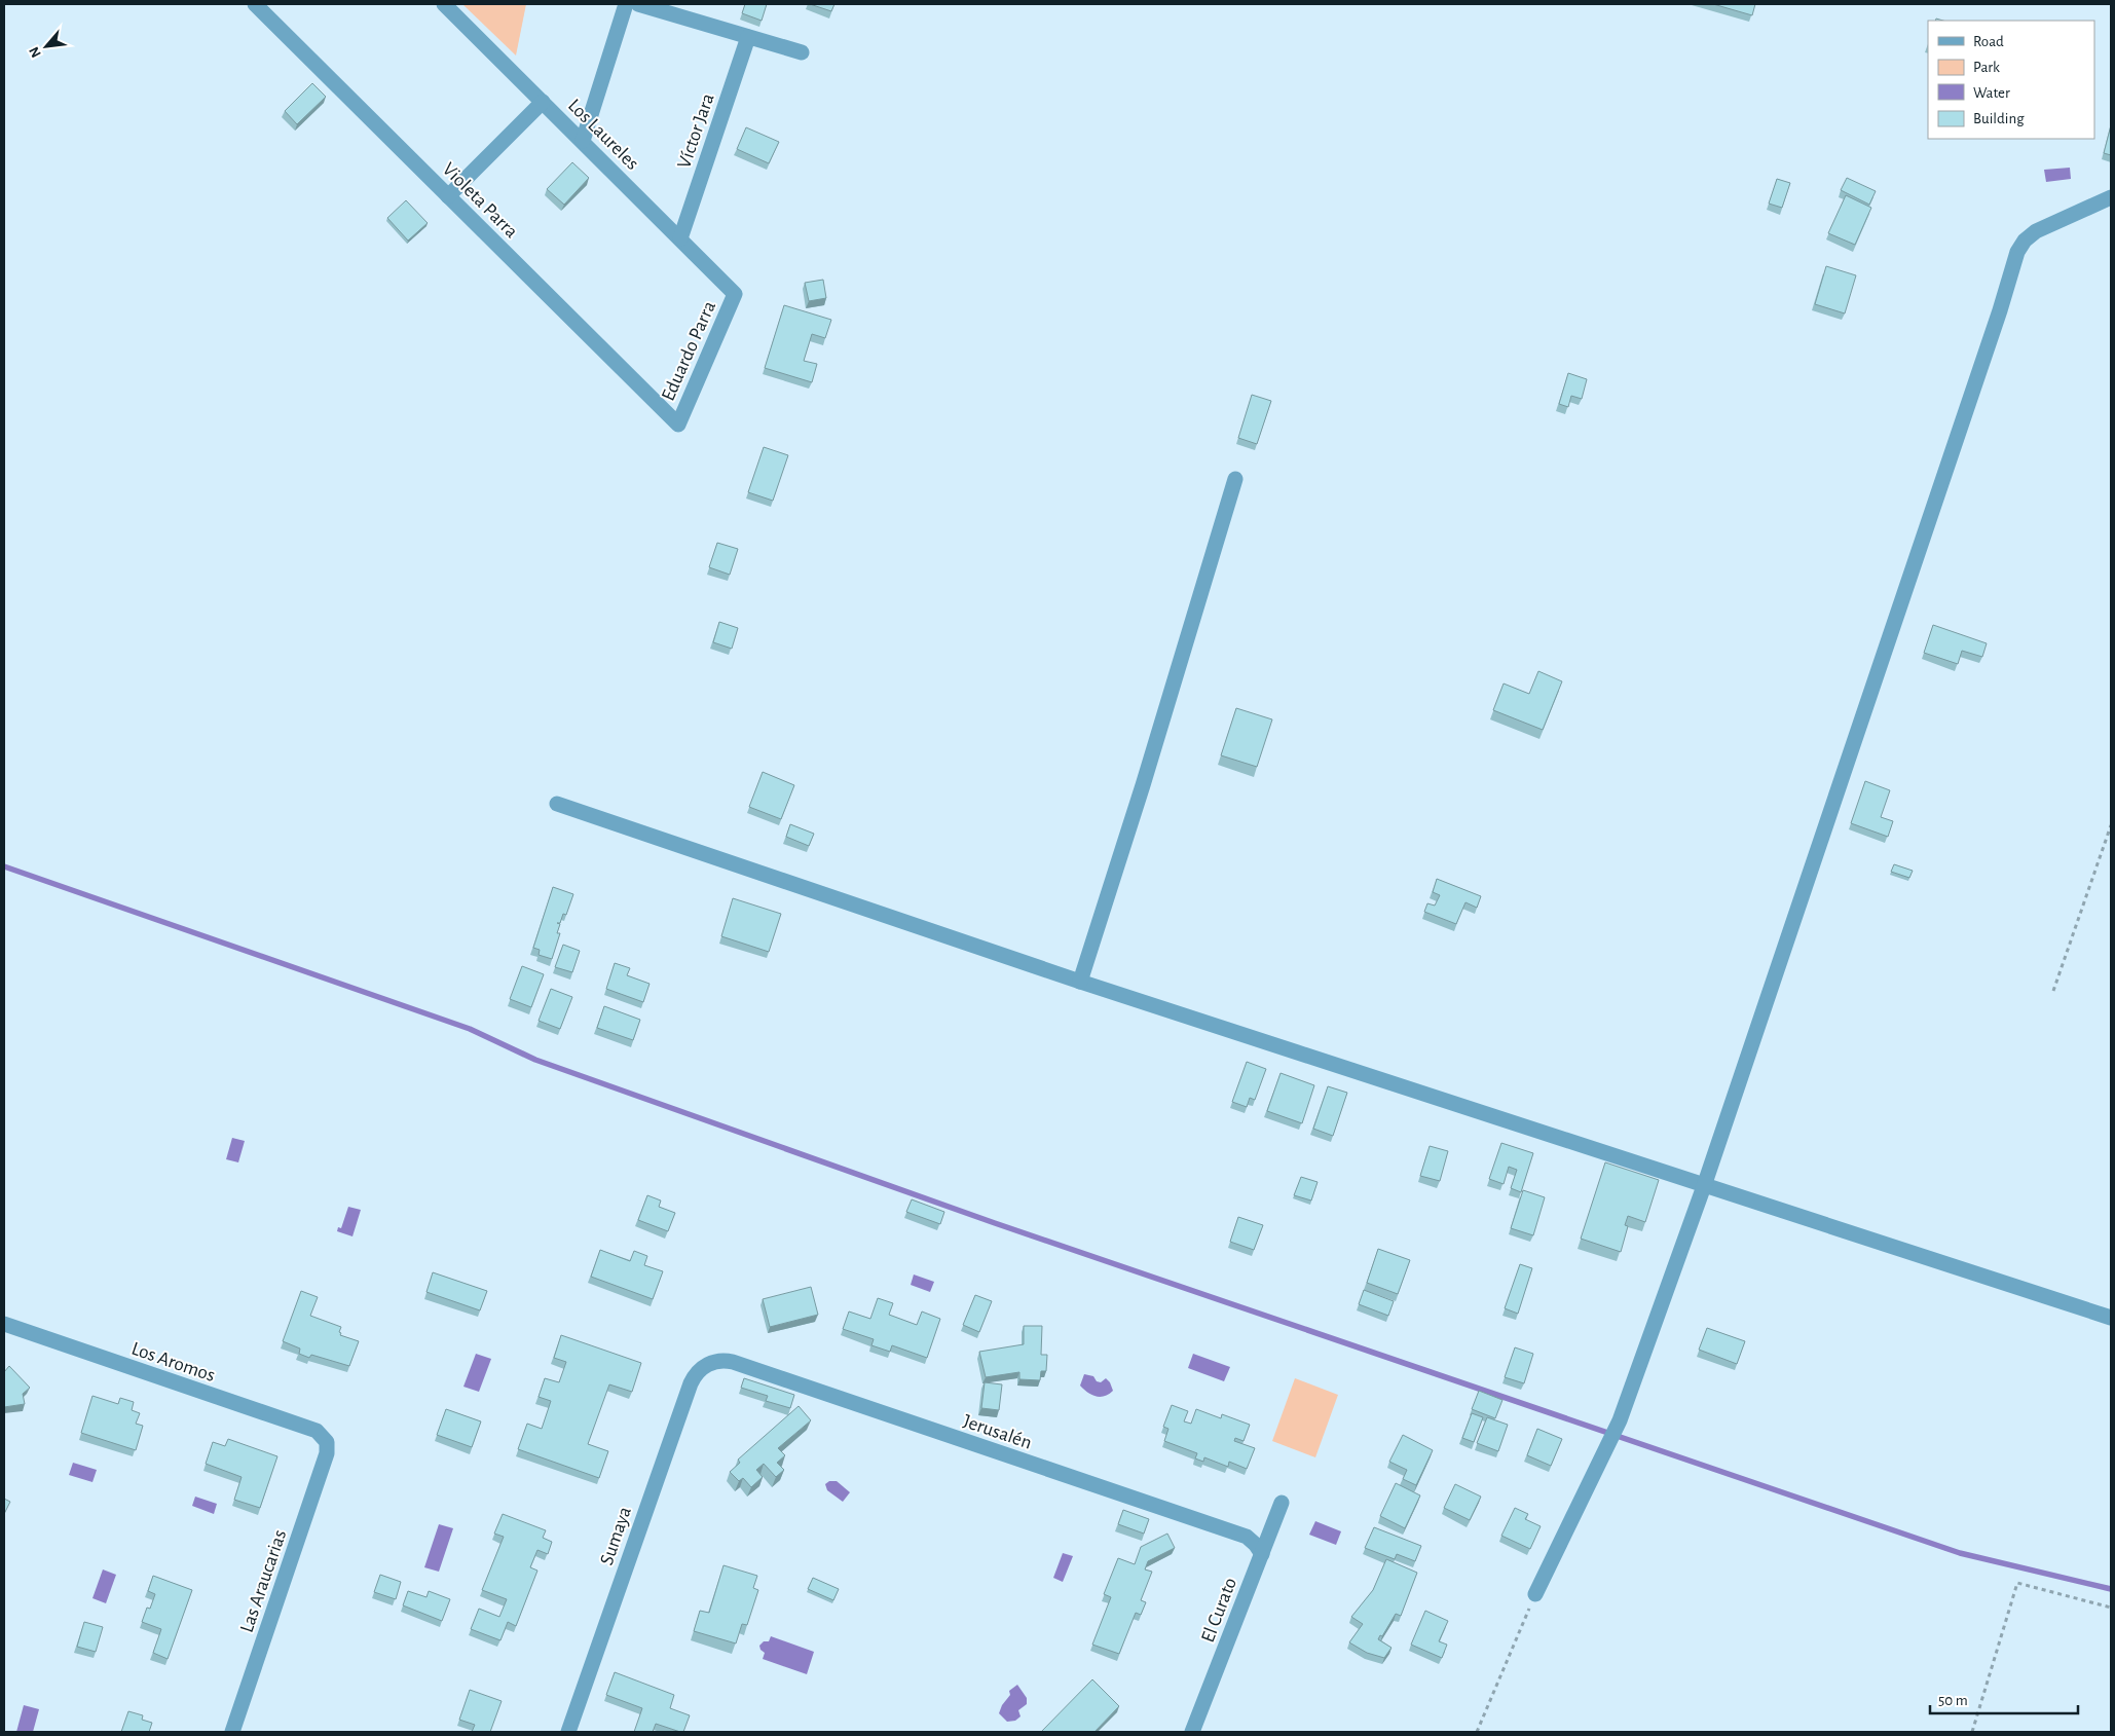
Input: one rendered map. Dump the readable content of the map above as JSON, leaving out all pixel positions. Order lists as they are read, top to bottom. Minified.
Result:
{"streets":{"street":["Víctor Jara","Los Laureles","Violeta Parra","Eduardo Parra","Los Aromos","Jerusalén","Sumaya","Las Araucarias","El Curato"]},"crossings":[["Víctor Jara","Los Laureles"],["Los Laureles","Eduardo Parra"],["Violeta Parra","Eduardo Parra"],["Los Aromos","Las Araucarias"],["Jerusalén","Sumaya"],["Jerusalén","El Curato"]],"legend":["Road","Park","Water","Building"],"scale_bar":"50 m","north":"bottom left"}
